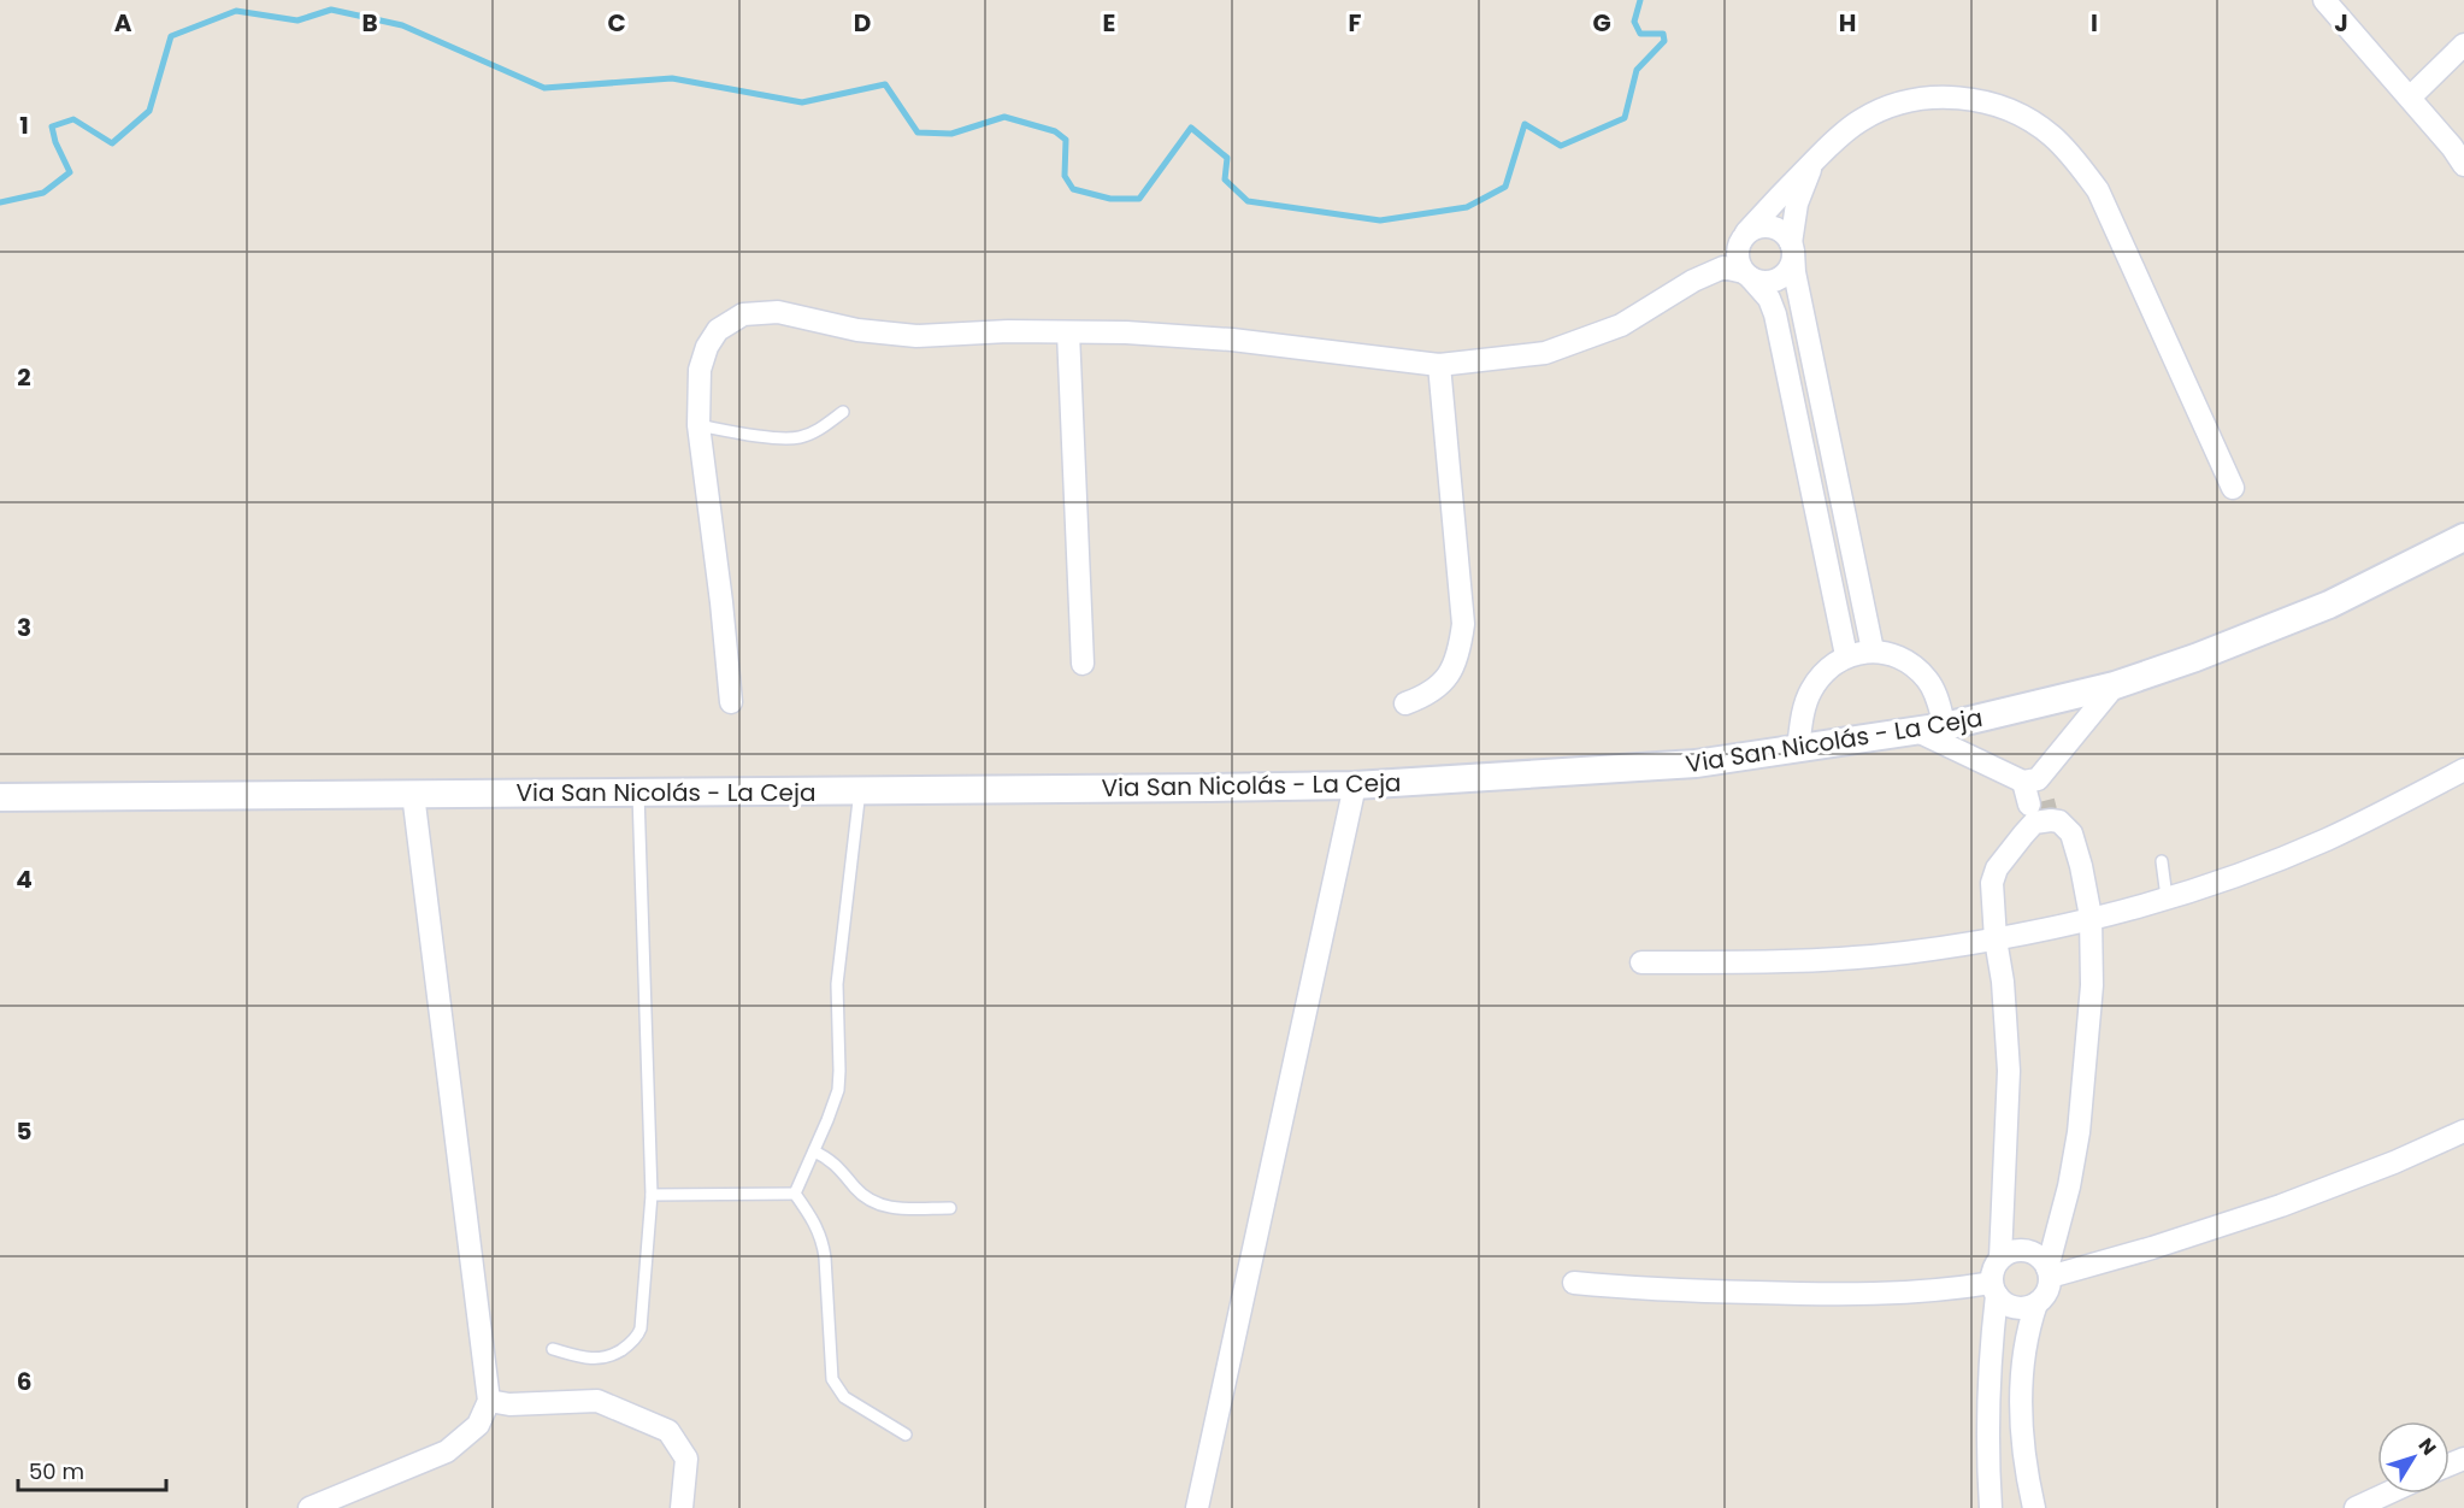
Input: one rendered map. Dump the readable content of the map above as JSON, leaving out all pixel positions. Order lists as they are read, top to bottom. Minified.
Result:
{"streets":{"street":["Via San Nicolás - La Ceja"]},"scale_bar":"50 m","north":"top right","grid":{"columns":["A","B","C","D","E","F","G","H","I","J"],"rows":["1","2","3","4","5","6"]}}
